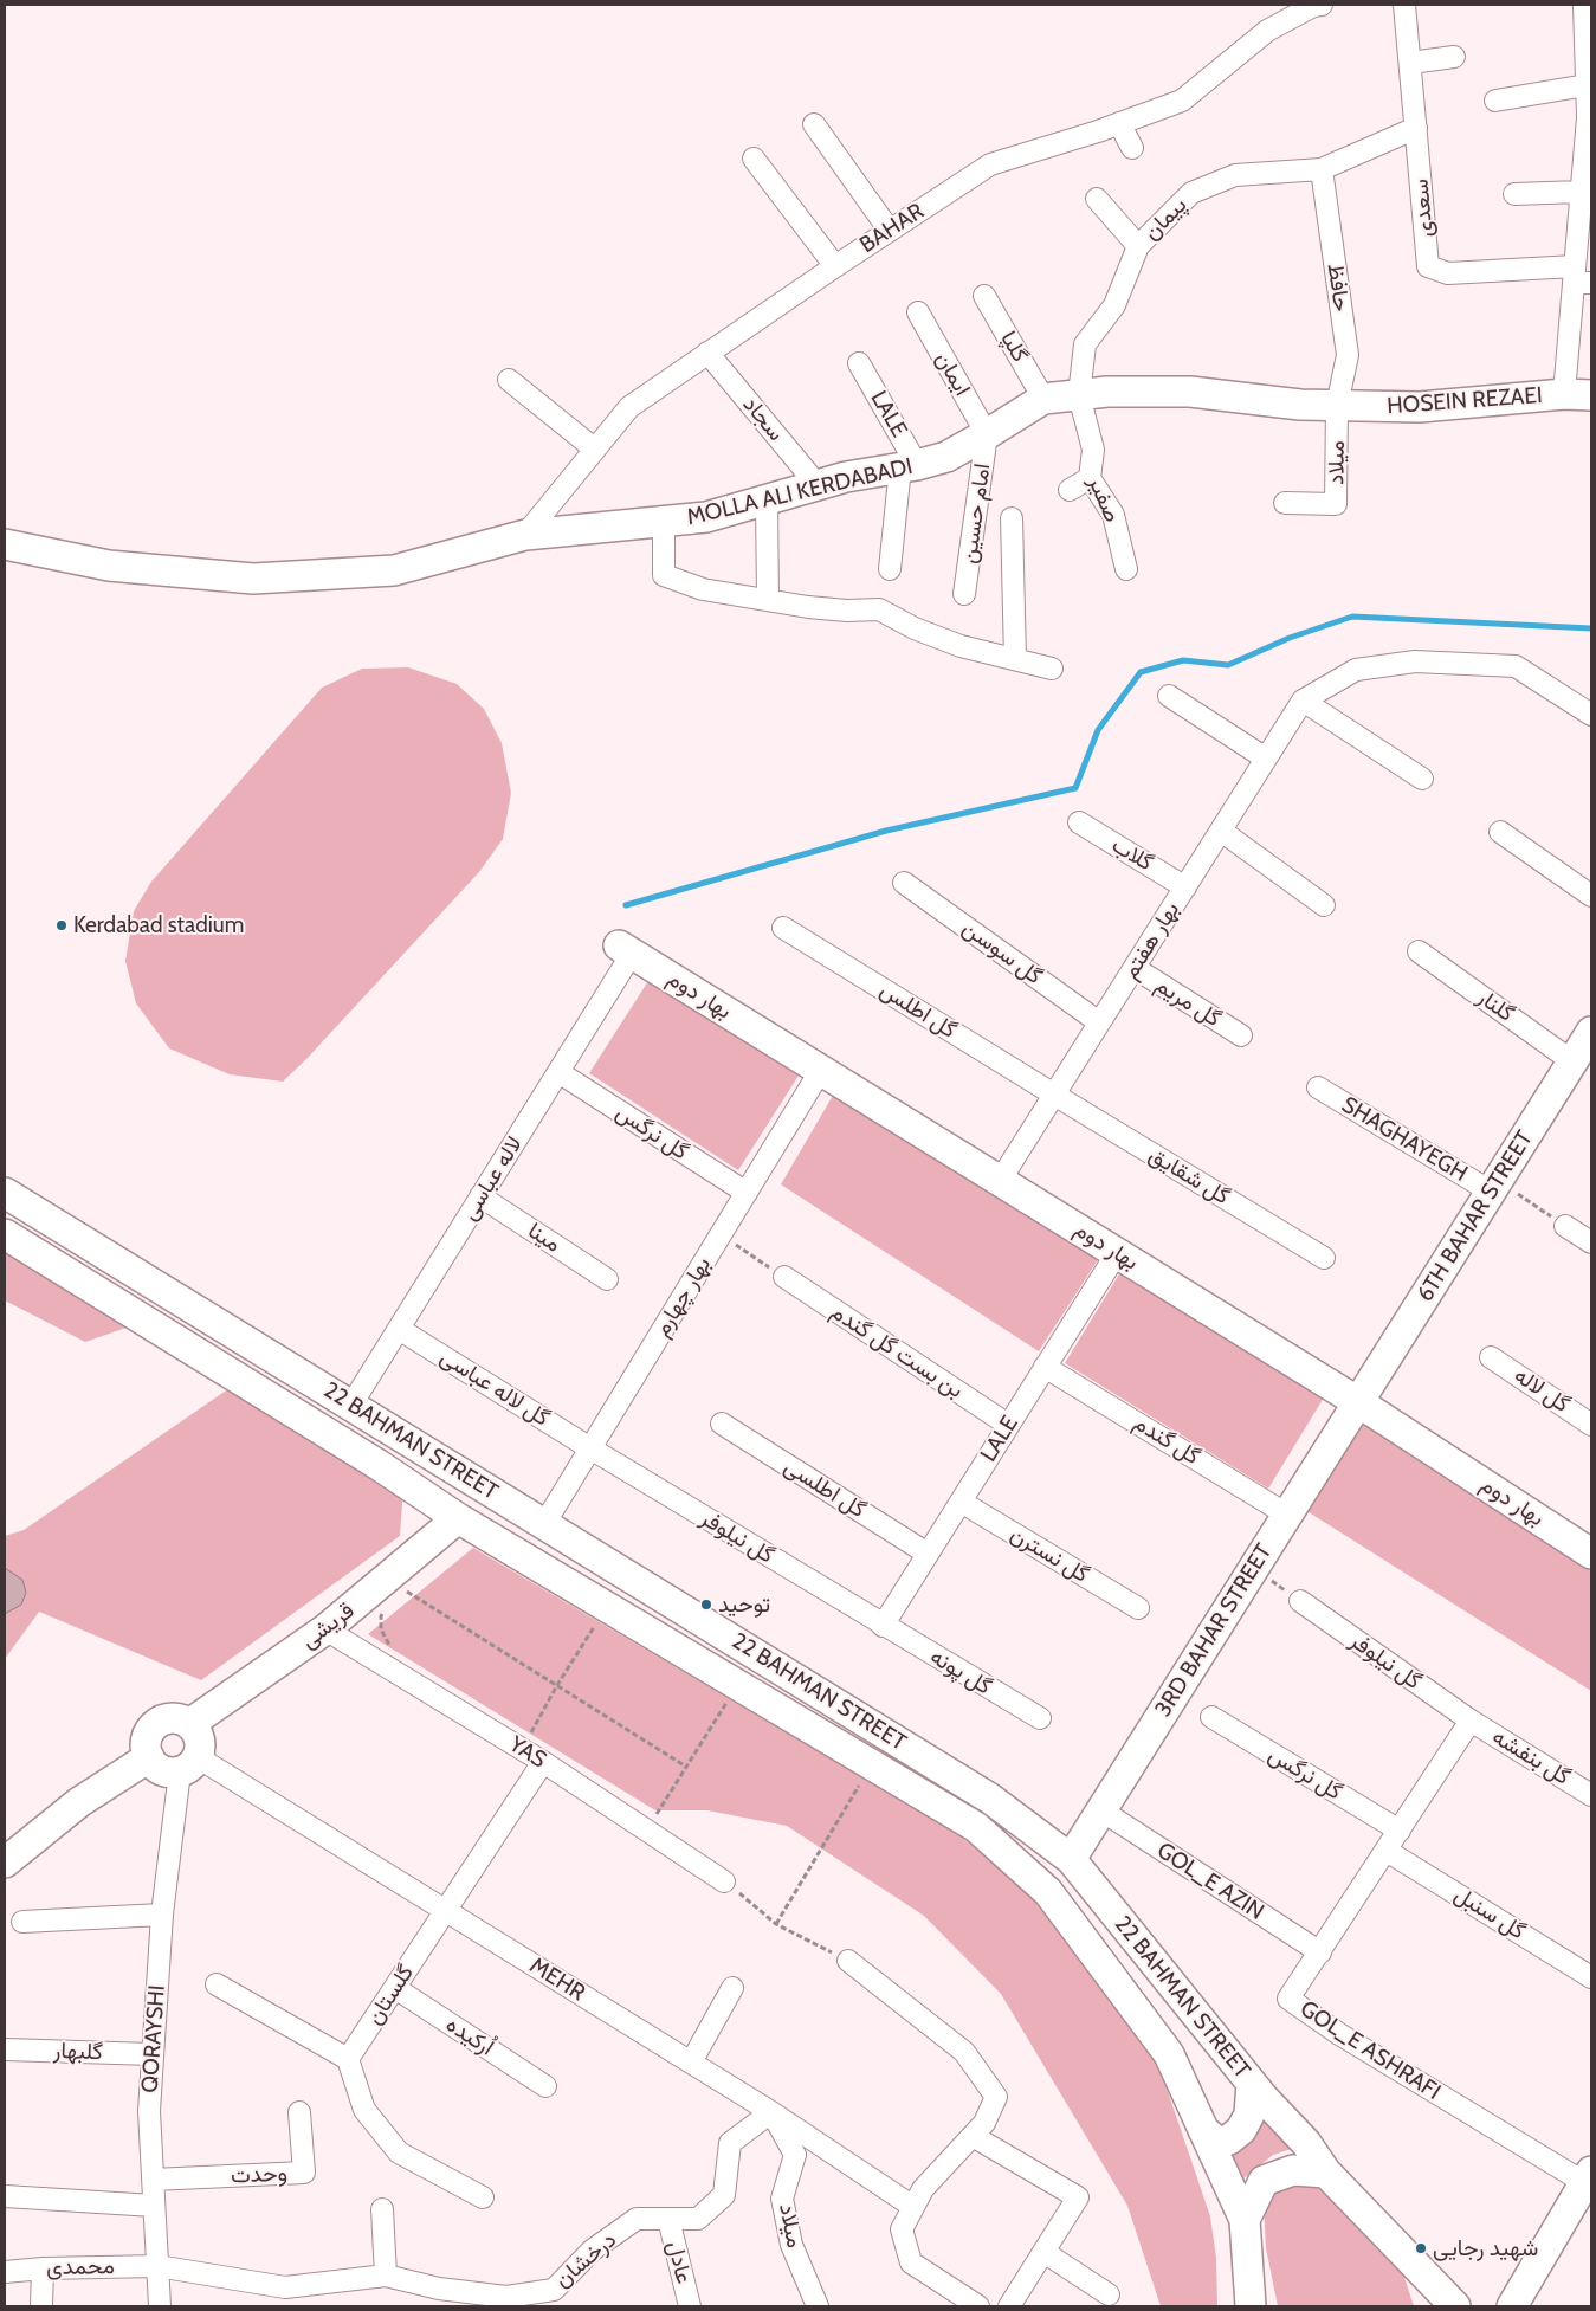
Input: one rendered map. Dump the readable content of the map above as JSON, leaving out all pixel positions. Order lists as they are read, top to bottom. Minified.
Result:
{"streets":{"main road":["HOSEIN REZAEI","MOLLA ALI KERDABADI","بهار دوم","6TH BAHAR STREET","22 BAHMAN STREET","قریشی","3RD BAHAR STREET"],"street":["سعدی","پیمان","BAHAR","حافظ","گلپا","ایمان","LALE","سجاد","میلاد","صفیر","امام حسین","گلاب","بهار هفتم","گل سوسن","گل مریم","گلنار","گل اطلس","گل نرگس","SHAGHAYEGH","گل شقایق","لاله عباسی","مینا","بهار چهارم","بن بست گل گندم","گل لاله عباسی","گل لاله","گل گندم","گل اطلسی","گل نیلوفر","گل نسترن","گل پونه","YAS","گل بنفشه","GOL_E AZIN","گل سنبل","MEHR","گلستان","اُرکیده","QORAYSHI","GOL_E ASHRAFI","گلبهار","وحدت","درخشان","عادل","محمدی"]},"crossings":[["سعدی","پیمان"],["پیمان","حافظ"],["پیمان","MOLLA ALI KERDABADI"],["پیمان","صفیر"],["BAHAR","سجاد"],["BAHAR","MOLLA ALI KERDABADI"],["حافظ","HOSEIN REZAEI"],["حافظ","میلاد"],["حافظ","MOLLA ALI KERDABADI"],["گلپا","MOLLA ALI KERDABADI"],["ایمان","MOLLA ALI KERDABADI"],["ایمان","امام حسین"],["HOSEIN REZAEI","میلاد"],["HOSEIN REZAEI","MOLLA ALI KERDABADI"],["LALE","MOLLA ALI KERDABADI"],["LALE","بهار دوم"],["LALE","بن بست گل گندم"],["LALE","گل گندم"],["LALE","گل اطلسی"],["LALE","گل نیلوفر"],["LALE","گل نسترن"],["LALE","گل پونه"],["سجاد","MOLLA ALI KERDABADI"],["میلاد","MOLLA ALI KERDABADI"],["میلاد","MEHR"],["میلاد","درخشان"],["MOLLA ALI KERDABADI","صفیر"],["MOLLA ALI KERDABADI","امام حسین"],["گلاب","بهار هفتم"],["بهار هفتم","گل سوسن"],["بهار هفتم","بهار دوم"],["بهار هفتم","گل مریم"],["بهار هفتم","گل اطلس"],["بهار هفتم","گل شقایق"],["بهار دوم","لاله عباسی"],["بهار دوم","6TH BAHAR STREET"],["بهار دوم","بهار چهارم"],["بهار دوم","3RD BAHAR STREET"],["گلنار","6TH BAHAR STREET"],["گل اطلس","گل شقایق"],["گل نرگس","لاله عباسی"],["گل نرگس","بهار چهارم"],["گل نرگس","GOL_E ASHRAFI"],["SHAGHAYEGH","6TH BAHAR STREET"],["لاله عباسی","مینا"],["لاله عباسی","گل لاله عباسی"],["لاله عباسی","22 BAHMAN STREET"],["6TH BAHAR STREET","3RD BAHAR STREET"],["بهار چهارم","گل لاله عباسی"],["بهار چهارم","22 BAHMAN STREET"],["بهار چهارم","گل نیلوفر"],["گل لاله عباسی","گل نیلوفر"],["گل گندم","3RD BAHAR STREET"],["22 BAHMAN STREET","قریشی"],["22 BAHMAN STREET","3RD BAHAR STREET"],["گل نیلوفر","گل پونه"],["گل نیلوفر","گل بنفشه"],["گل نیلوفر","GOL_E ASHRAFI"],["قریشی","YAS"],["قریشی","MEHR"],["قریشی","QORAYSHI"],["3RD BAHAR STREET","GOL_E AZIN"],["YAS","گلستان"],["گل بنفشه","GOL_E ASHRAFI"],["GOL_E AZIN","GOL_E ASHRAFI"],["گل سنبل","GOL_E ASHRAFI"],["MEHR","گلستان"],["MEHR","QORAYSHI"],["MEHR","درخشان"],["گلستان","اُرکیده"],["QORAYSHI","گلبهار"],["QORAYSHI","وحدت"],["QORAYSHI","درخشان"],["QORAYSHI","محمدی"],["درخشان","عادل"],["درخشان","محمدی"]],"places":["Kerdabad stadium","توحید","شهید رجایی"]}
